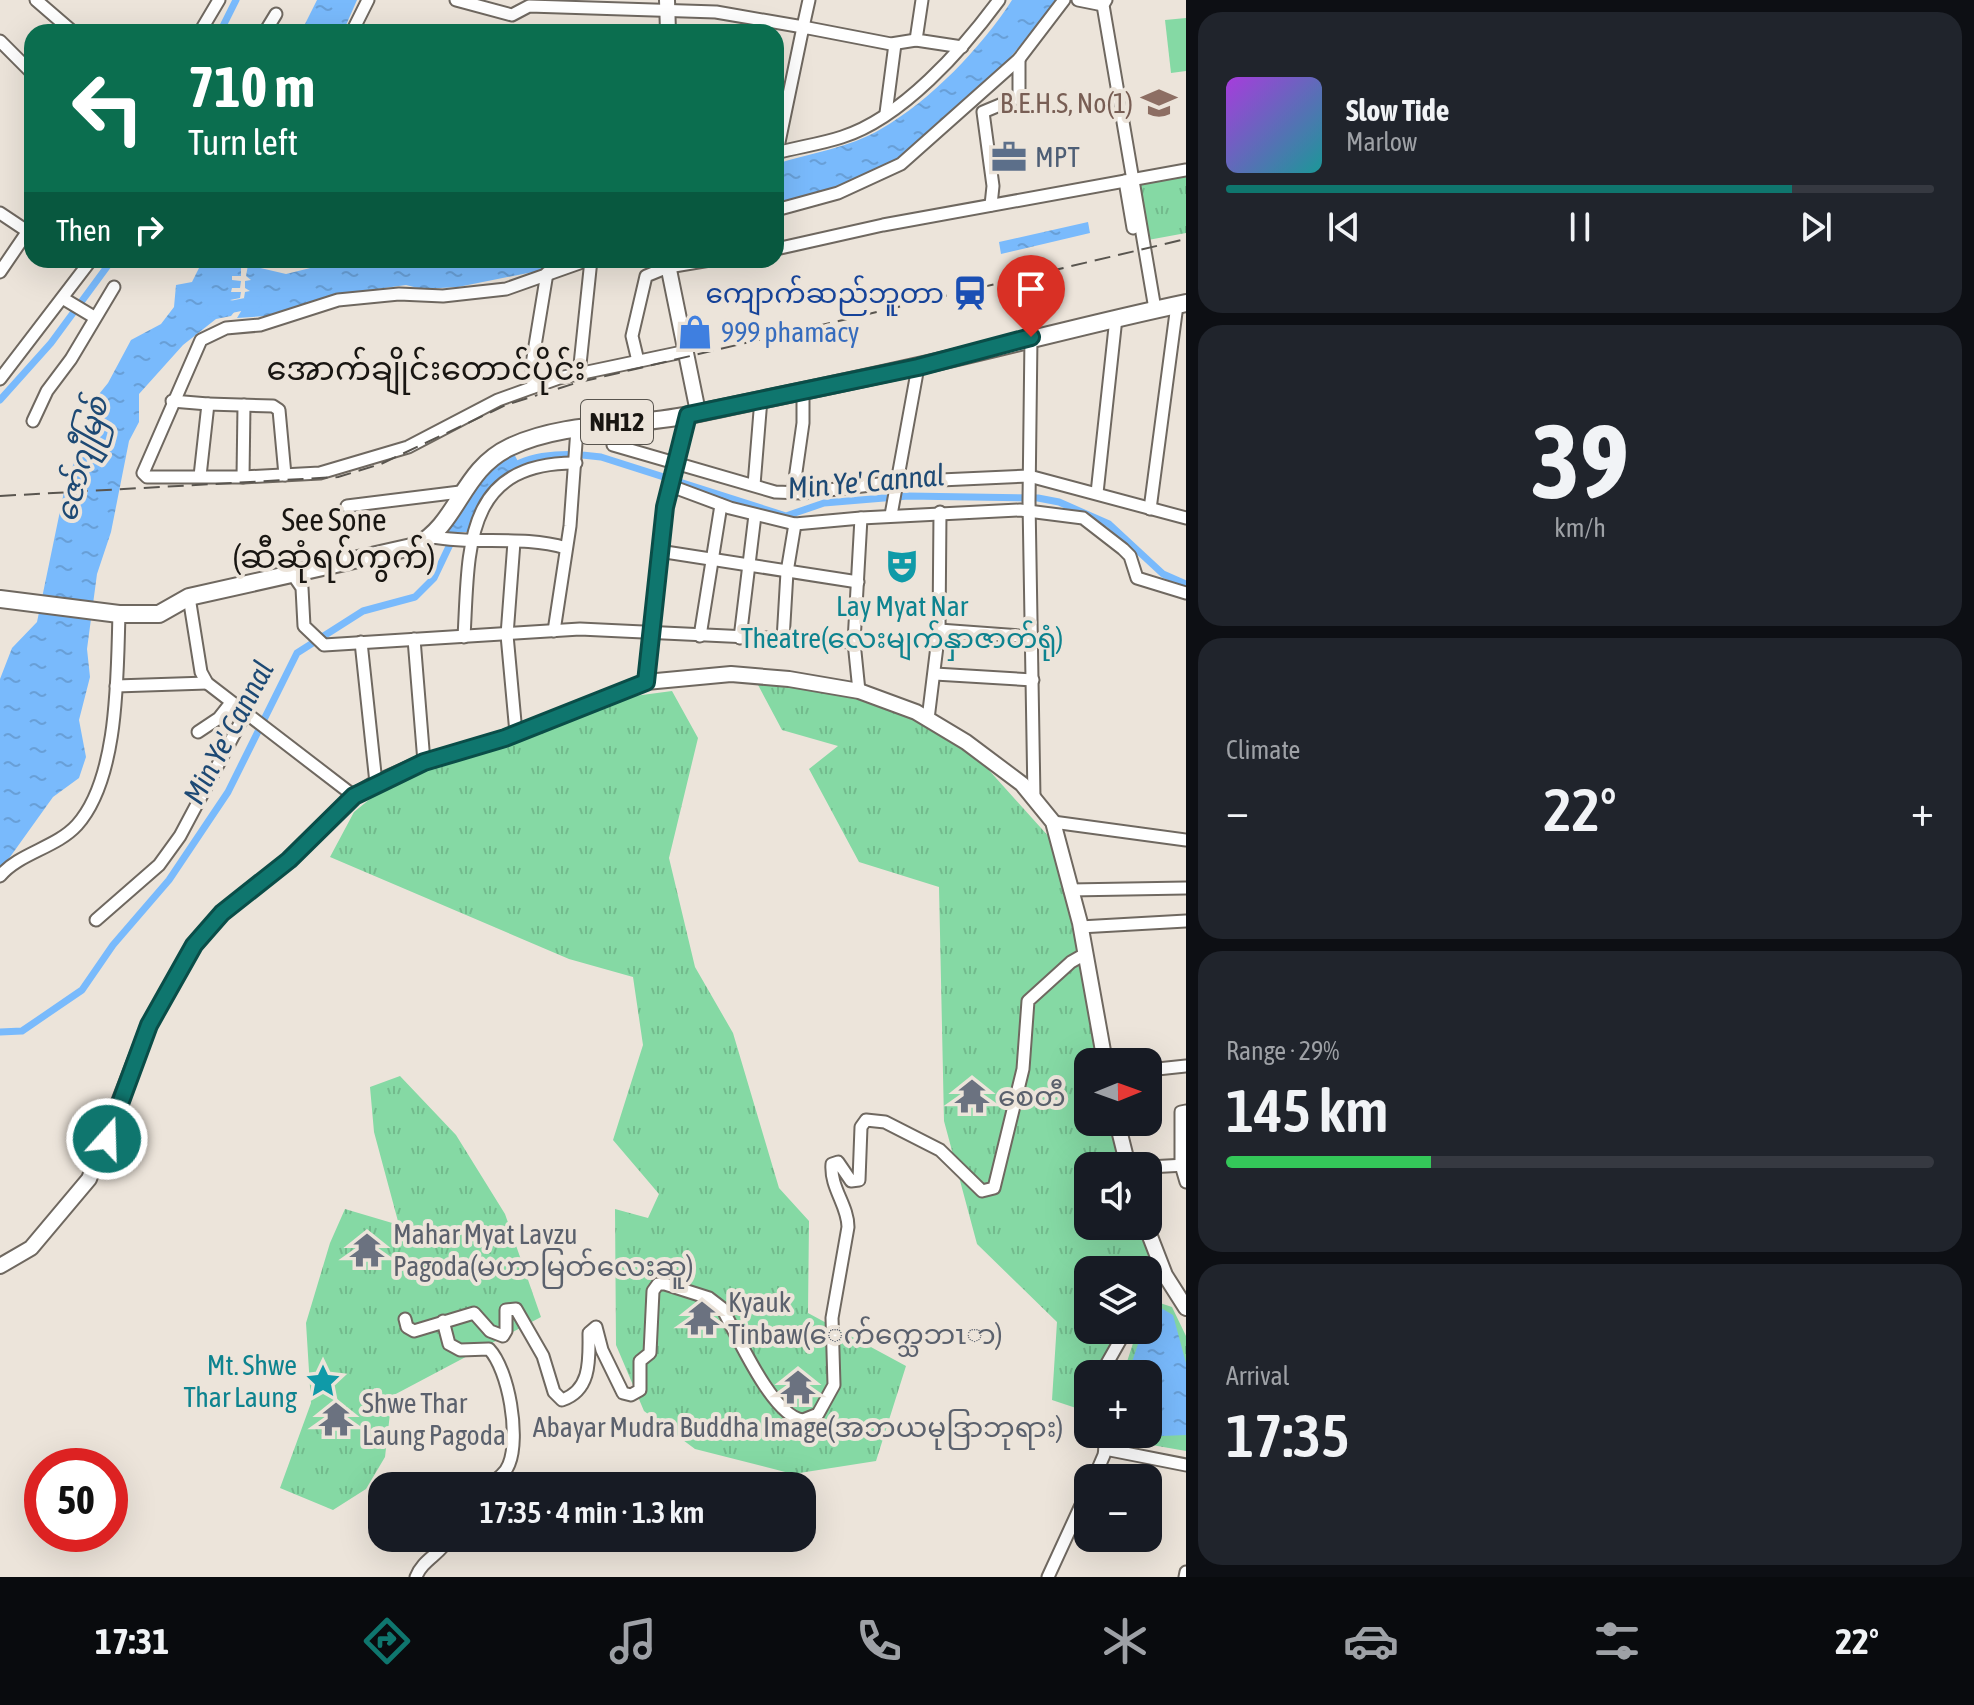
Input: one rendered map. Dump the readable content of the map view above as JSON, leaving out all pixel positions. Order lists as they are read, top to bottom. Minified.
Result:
{"streets":{"highway":["NH12"]},"districts":["အောက်ချိုင်းတောင်ပိုင်း","See Sone (ဆီဆုံရပ်ကွက်)"],"water":["ဇော်ဂျီမြစ်","Min Ye' Cannal"],"places":{"school or university":["B.E.H.S, No(1)"],"office":["MPT"],"station":["ကျောက်ဆည်ဘူတာ"],"shop":["999 phamacy"],"theatre":["Lay Myat Nar Theatre(လေးမျက်နှာဇာတ်ရုံ)"],"temple":["စေတီ","Mahar Myat Layzu Pagoda(မဟာမြတ်လေးဆူ)","Kyauk Tinbaw(ေက်က္သေဘၤာ)","Abayar Mudra Buddha Image(အဘယမုဒြာဘုရား)","Shwe Thar Laung Pagoda"],"place":["Mt. Shwe Thar Laung"]},"north":"right","page":{"turn":["710 m","Turn left"],"song":["Slow Tide","Marlow"],"then":"Then","tile":[["39","km/h"],"Climate",["Range · 29%","145 km"],["Arrival","17:35"]],"heat":["−","22°","+"],"map_buttons":["+","−"],"limit":"50","trip":"17:35 · 4 min · 1.3 km","tabs":["17:31","22°"]}}
